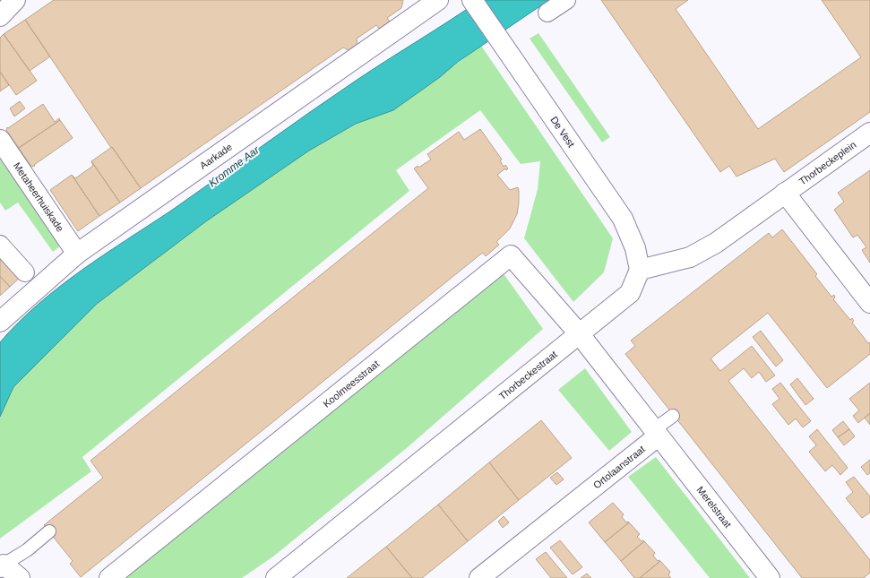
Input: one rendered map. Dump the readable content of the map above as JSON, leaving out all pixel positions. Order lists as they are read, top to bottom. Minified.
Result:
{"streets":{"street":["De Vest","Aarkade","Thorbeckeplein","Metaheerhuiskade","Thorbeckestraat","Koolmeesstraat","Ortolaanstraat","Merelstraat"]},"crossings":[["De Vest","Thorbeckestraat"],["Aarkade","Metaheerhuiskade"],["Thorbeckestraat","Koolmeesstraat"],["Ortolaanstraat","Merelstraat"]],"water":["Kromme Aar"]}
